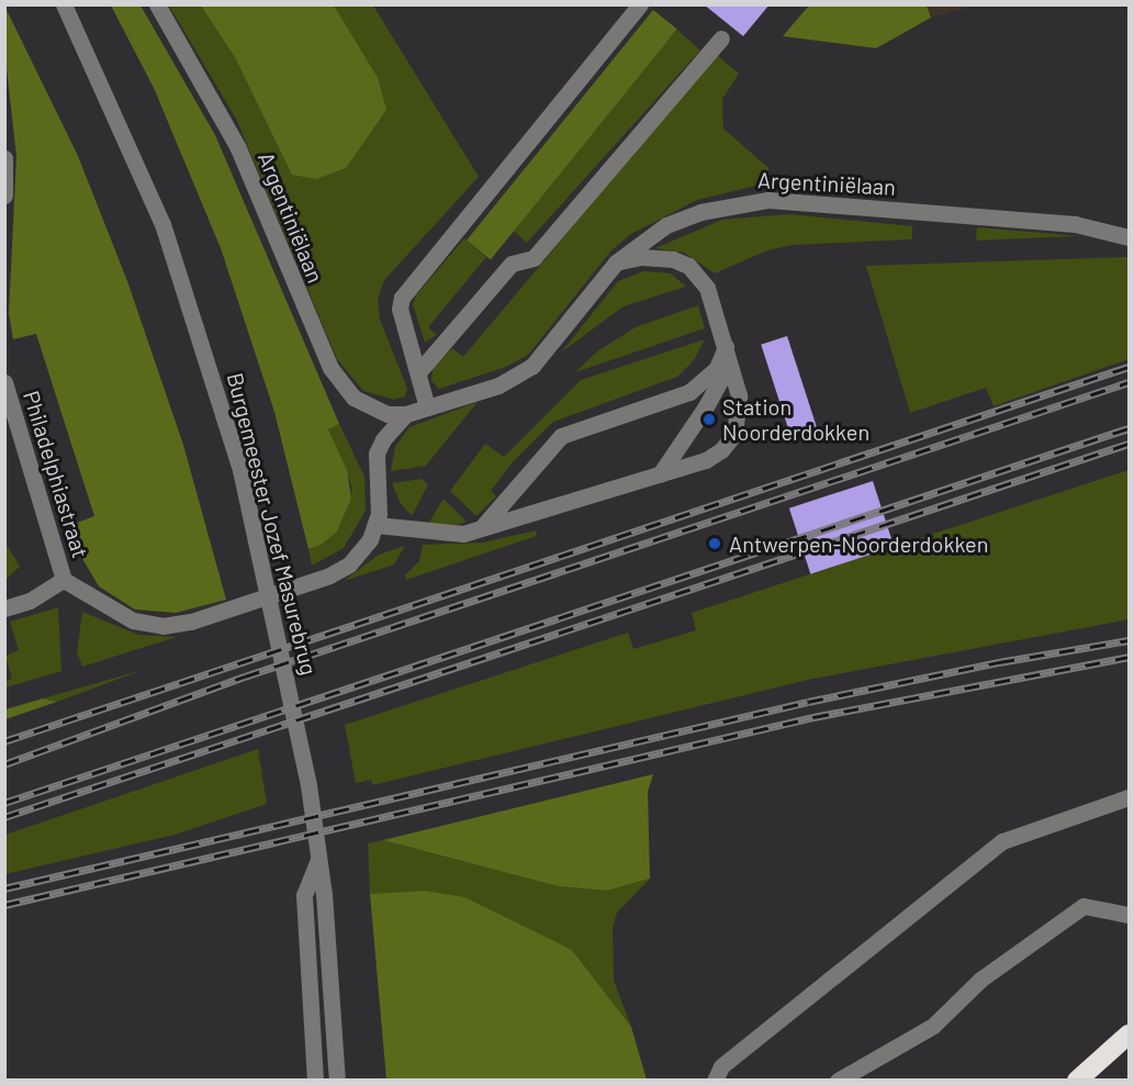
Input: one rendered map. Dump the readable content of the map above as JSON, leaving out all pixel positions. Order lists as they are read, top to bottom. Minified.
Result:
{"streets":{"street":["Argentiniëlaan","Philadelphiastraat","Burgemeester Jozef Masurebrug"]},"places":["Station Noorderdokken","Antwerpen-Noorderdokken"]}
